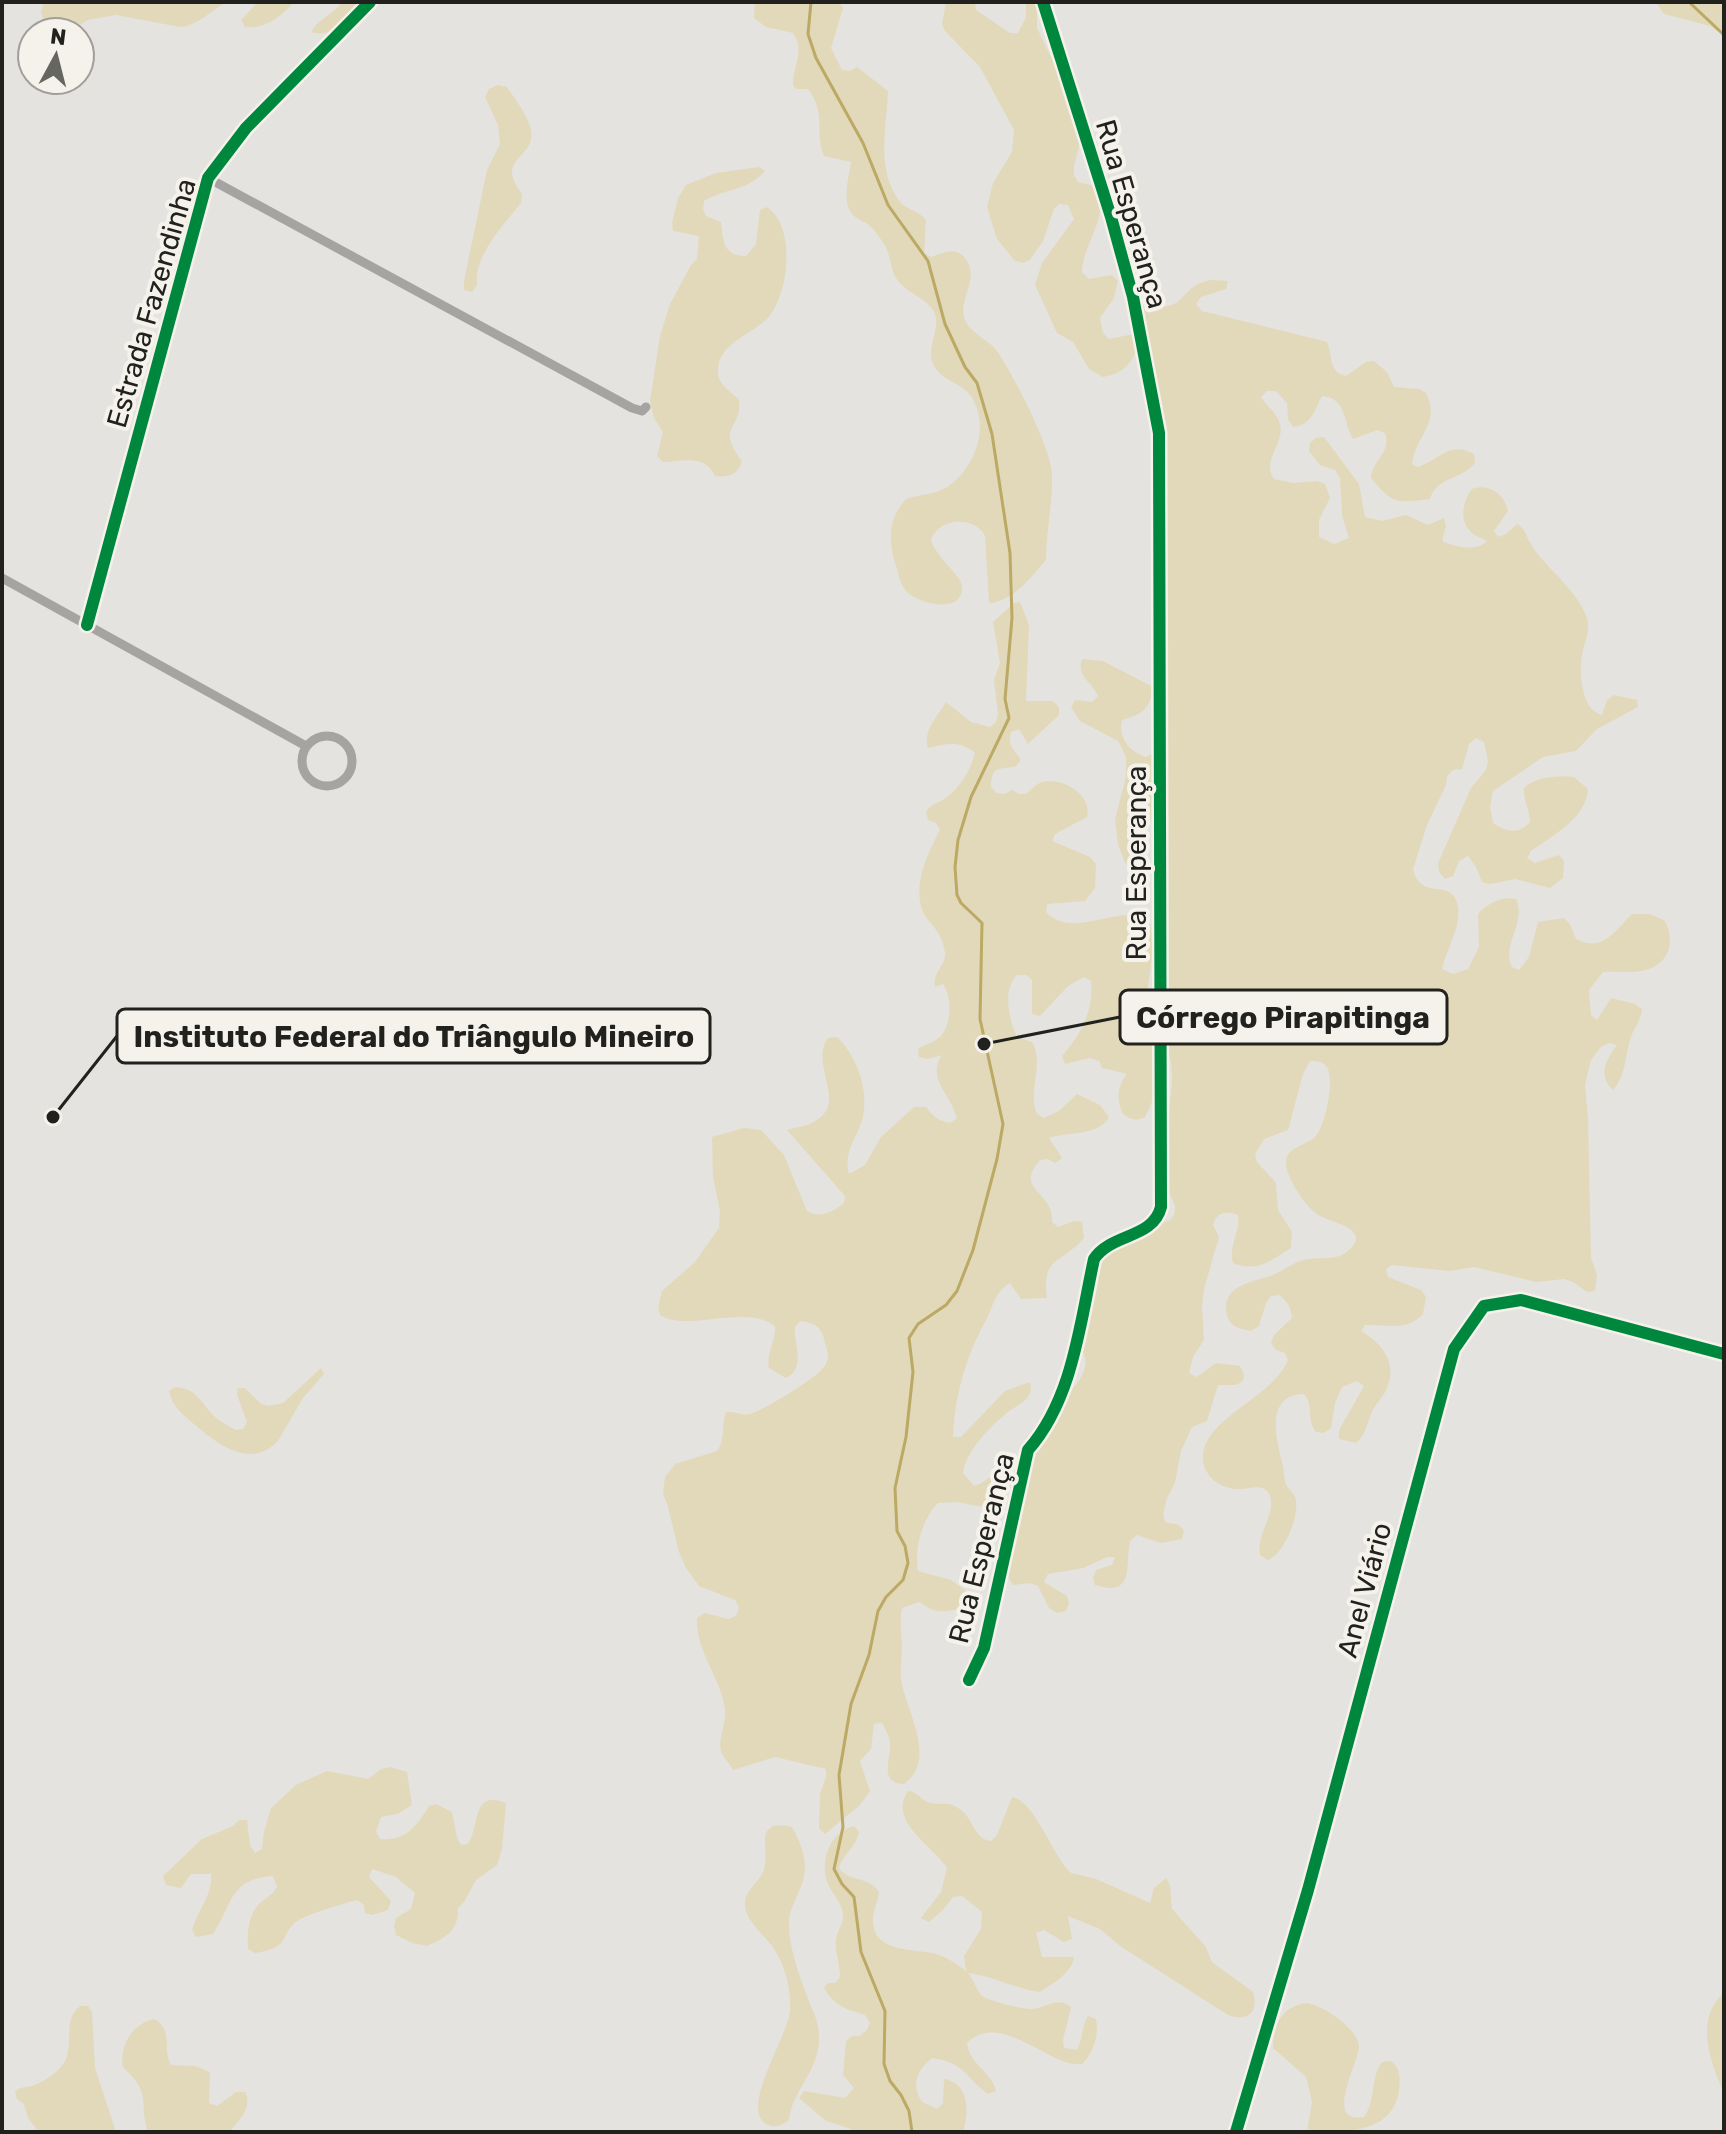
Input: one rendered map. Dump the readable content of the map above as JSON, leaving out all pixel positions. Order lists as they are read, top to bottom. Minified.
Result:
{"streets":{"street":["Rua Esperança","Estrada Fazendinha","Anel Viário"]},"places":["Córrego Pirapitinga","Instituto Federal do Triângulo Mineiro"],"north":"top"}
